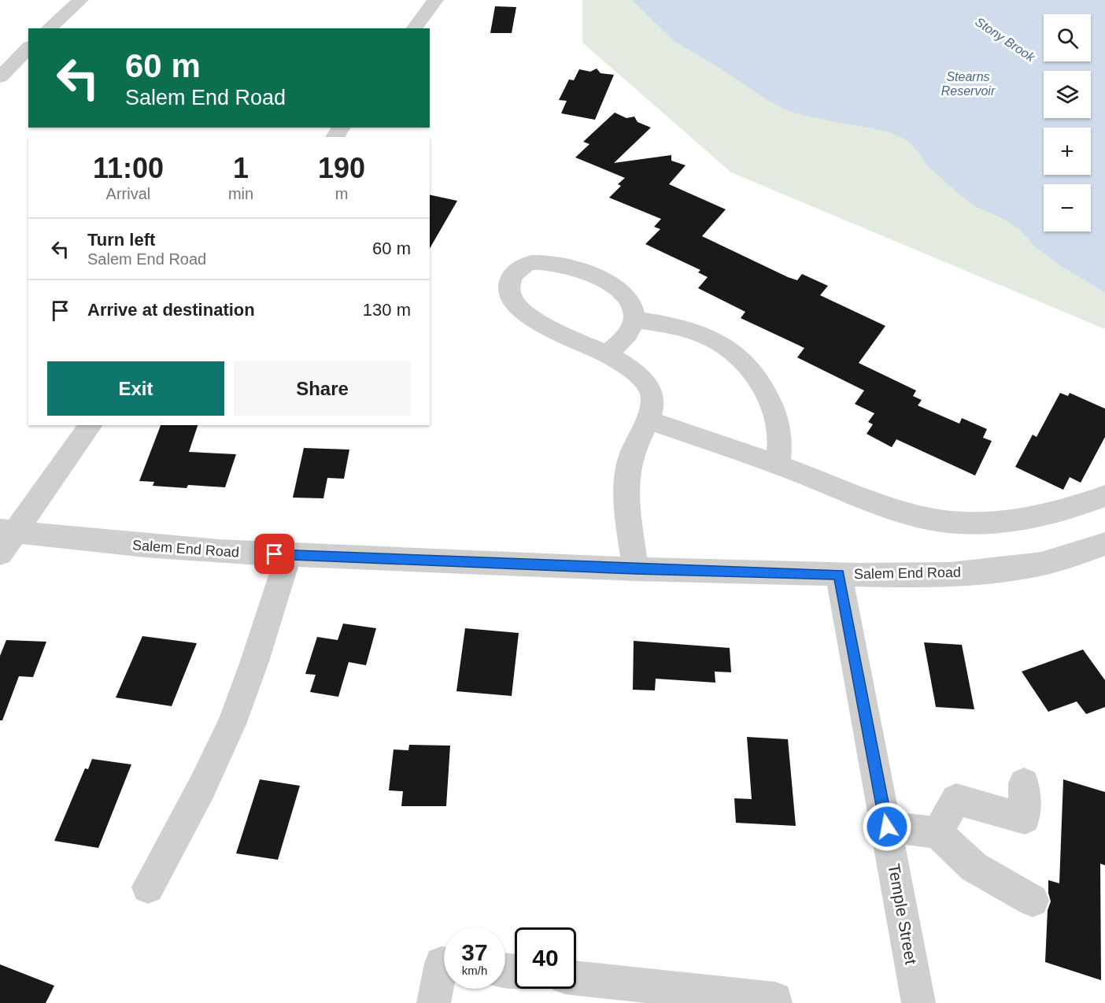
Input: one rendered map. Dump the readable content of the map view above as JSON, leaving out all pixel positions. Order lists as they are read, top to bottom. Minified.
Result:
{"streets":{"street":["Salem End Road","Temple Street"]},"crossings":[["Salem End Road","Temple Street"]],"water":["Stony Brook","Stearns Reservoir"],"page":{"map_buttons":["+","−"],"turn":["60 m","Salem End Road"],"eta":["11:00","Arrival","1","min","190","m"],"list":[{"name":"Turn left","note":"Salem End Road","value":"60 m"},{"name":"Arrive at destination","value":"130 m"}],"buttons":["Exit","Share"],"speed":"37 km/h","limit":"40"}}
